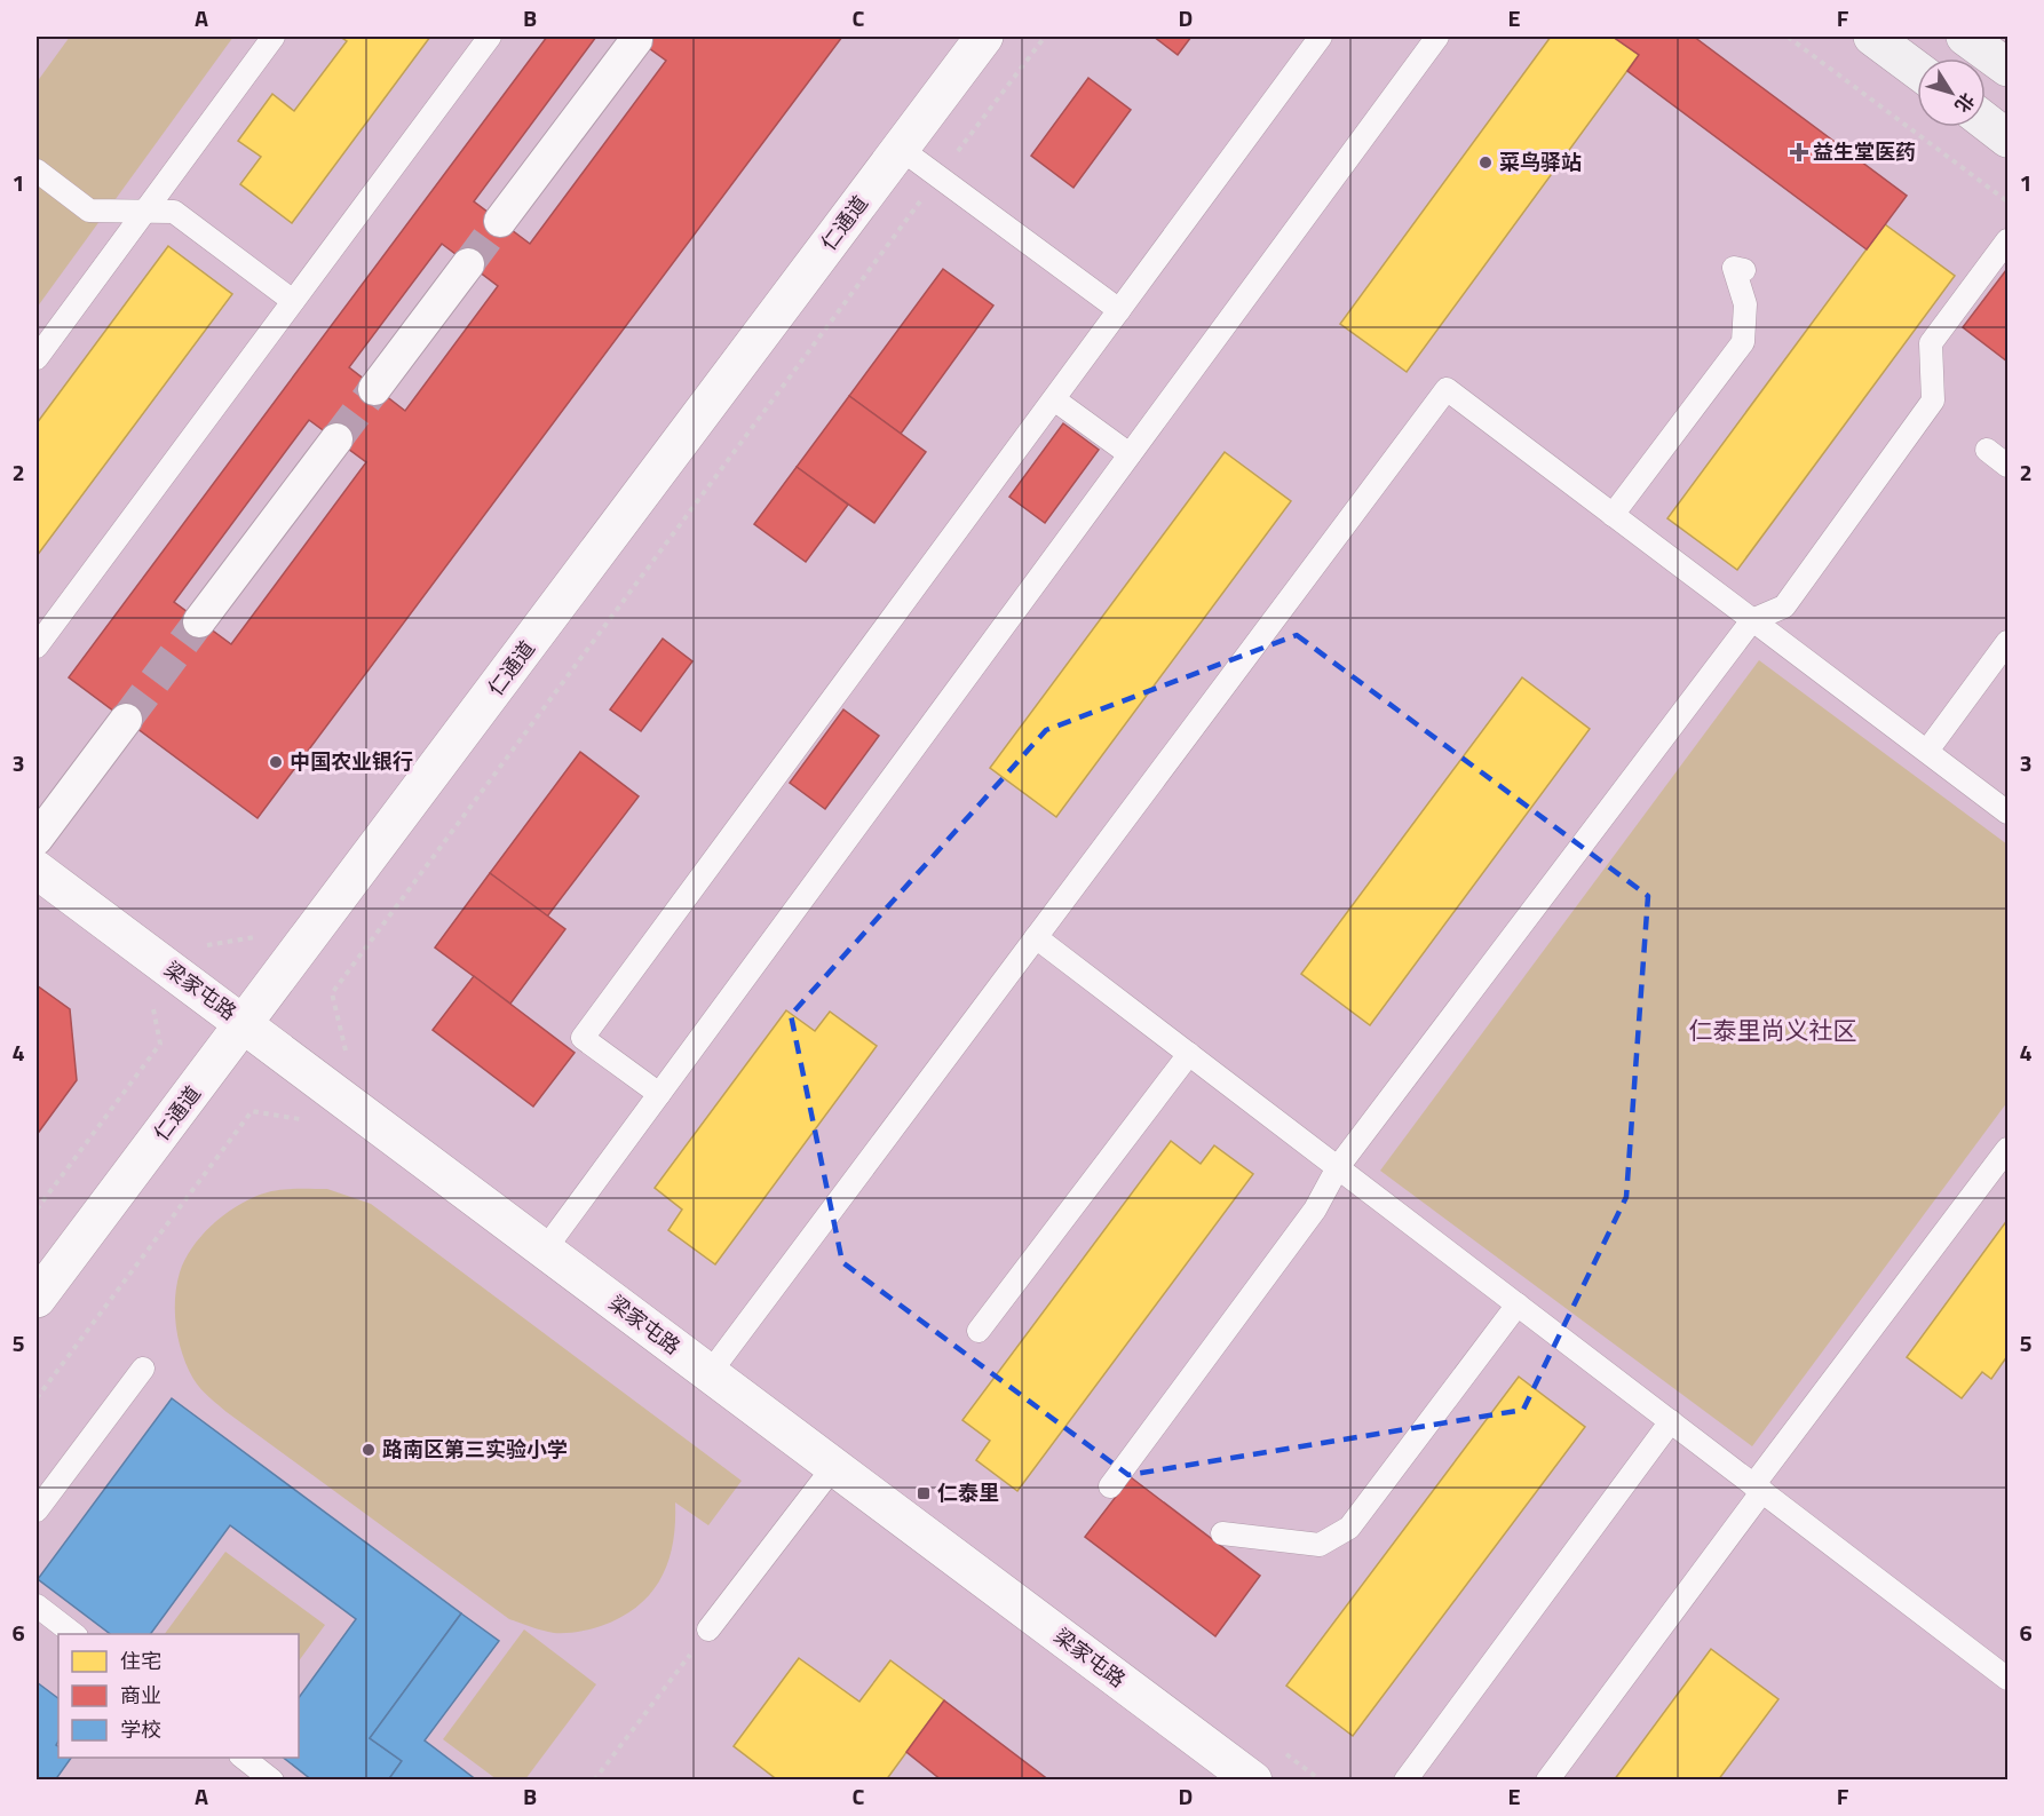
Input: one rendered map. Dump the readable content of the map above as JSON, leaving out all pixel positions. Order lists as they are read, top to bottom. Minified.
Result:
{"streets":{"street":["仁通道","梁家屯路"]},"crossings":[["仁通道","梁家屯路"]],"districts":["仁泰里尚义社区"],"places":{"health":["益生堂医药"],"other":["菜鸟驿站","中国农业银行","路南区第三实验小学"],"transit":["仁泰里"]},"legend":["住宅","商业","学校"],"north":"bottom right","grid":{"columns":["A","B","C","D","E","F"],"rows":["1","2","3","4","5","6"]}}
